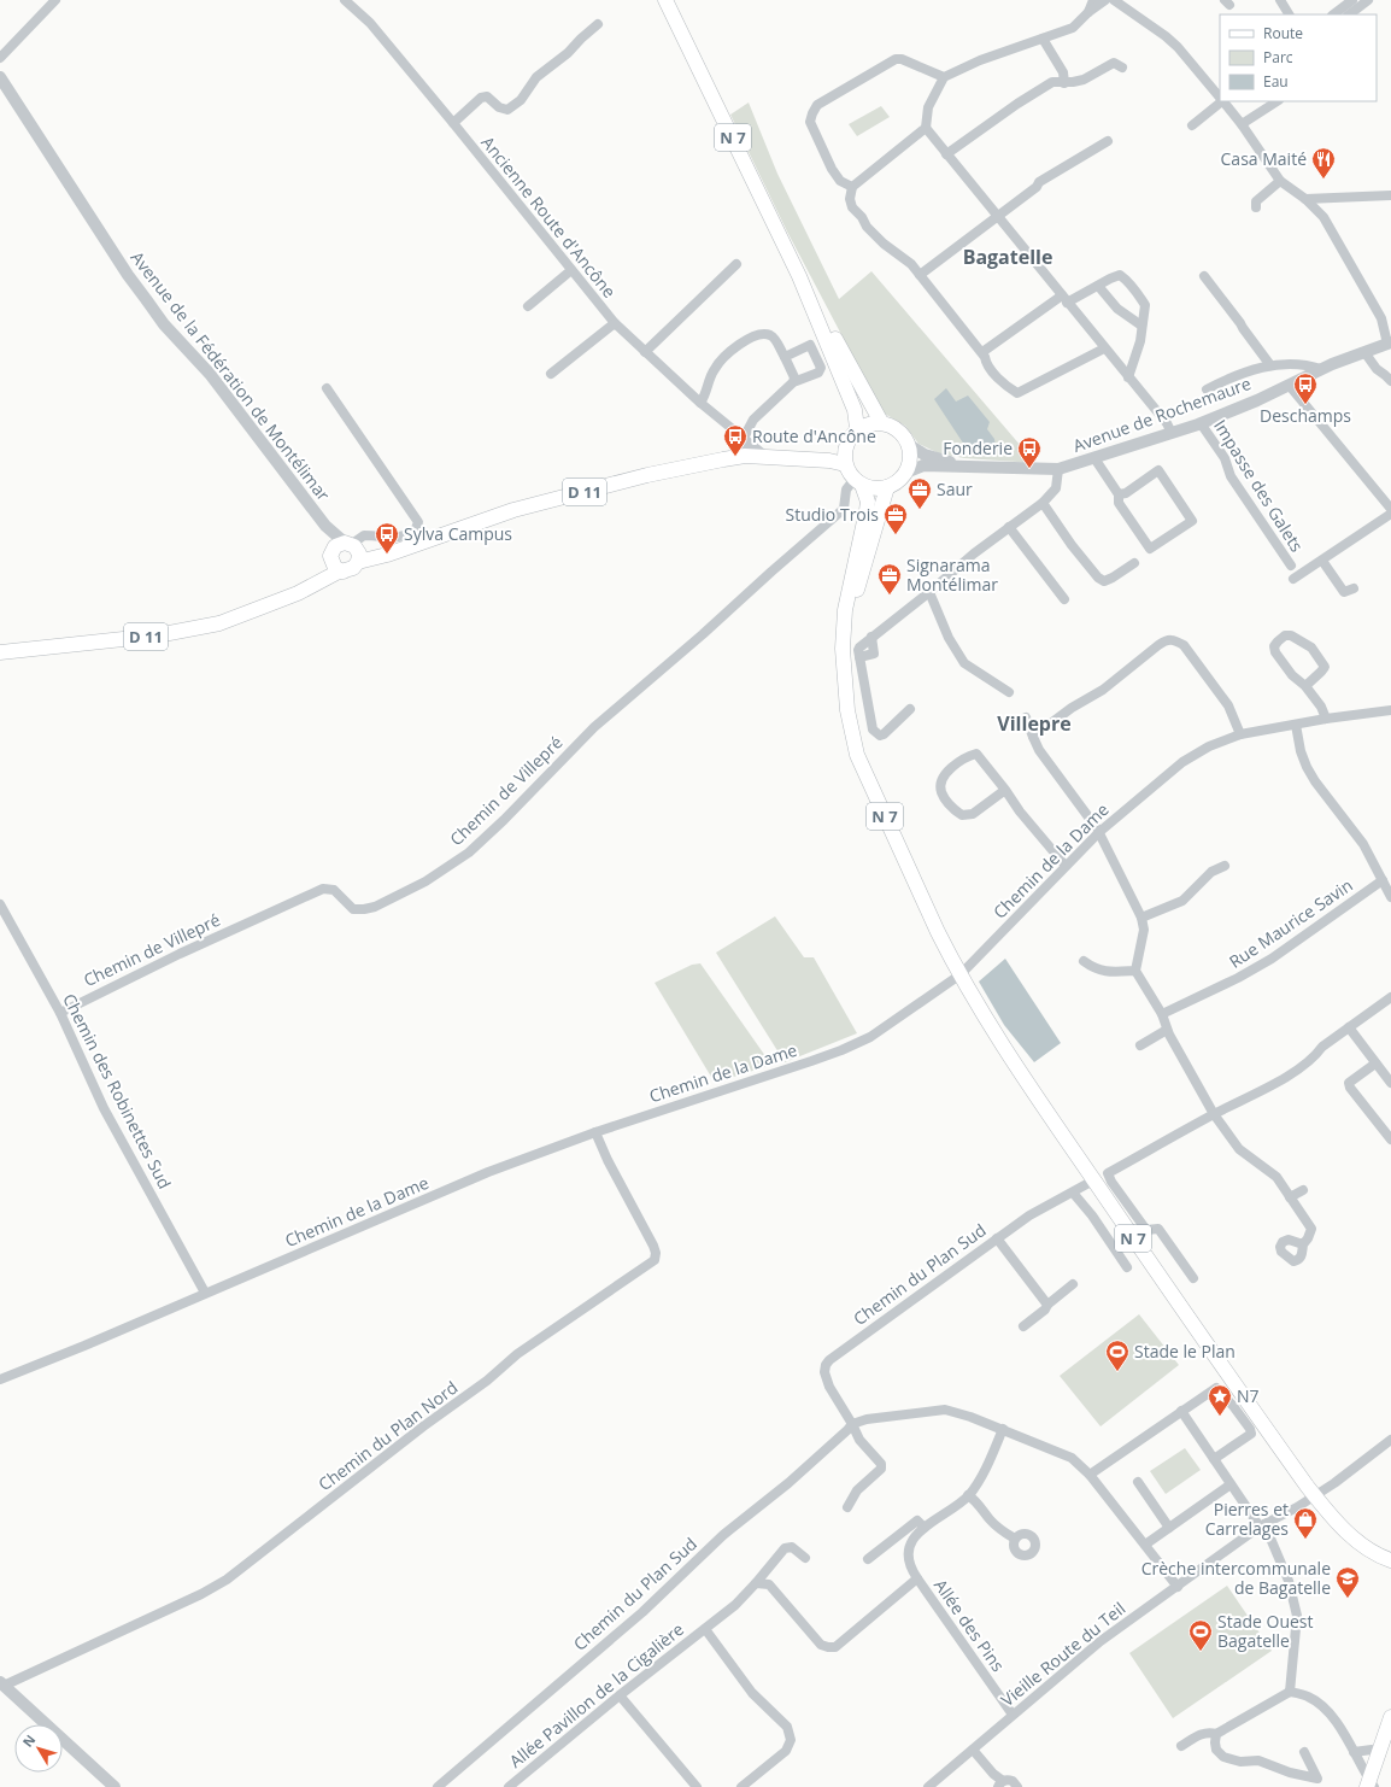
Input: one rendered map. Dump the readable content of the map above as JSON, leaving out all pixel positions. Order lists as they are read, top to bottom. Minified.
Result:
{"streets":{"main road":["N 7","D 11"],"street":["Ancienne Route d'Ancône","Avenue de la Fédération de Montélimar","Avenue de Rochemaure","Impasse des Galets","Chemin de Villepré","Chemin de la Dame","Rue Maurice Savin","Chemin des Robinettes Sud","Chemin du Plan Sud","Chemin du Plan Nord","Allée des Pins","Vieille Route du Teil","Allée Pavillon de la Cigalière"]},"crossings":[["N 7","Avenue de Rochemaure"],["N 7","D 11"],["N 7","Chemin de Villepré"],["N 7","Chemin de la Dame"],["N 7","Chemin du Plan Sud"],["N 7","Vieille Route du Teil"],["Ancienne Route d'Ancône","D 11"],["Avenue de la Fédération de Montélimar","D 11"],["Avenue de Rochemaure","Impasse des Galets"],["Avenue de Rochemaure","D 11"],["Avenue de Rochemaure","Chemin de Villepré"],["D 11","Chemin de Villepré"],["Chemin de Villepré","Chemin des Robinettes Sud"],["Chemin de la Dame","Chemin des Robinettes Sud"],["Chemin de la Dame","Chemin du Plan Nord"],["Chemin du Plan Sud","Vieille Route du Teil"],["Allée des Pins","Vieille Route du Teil"]],"districts":["Bagatelle","Villepre"],"places":{"restaurant":["Casa Maité"],"bus stop":["Deschamps","Route d'Ancône","Fonderie","Sylva Campus"],"office":["Saur","Studio Trois","Signarama Montélimar"],"sports":["Stade le Plan","Stade Ouest Bagatelle"],"place":["N7"],"shop":["Pierres et Carrelages"],"school or university":["Crèche intercommunale de Bagatelle"]},"legend":["Route","Parc","Eau"],"north":"top left"}
